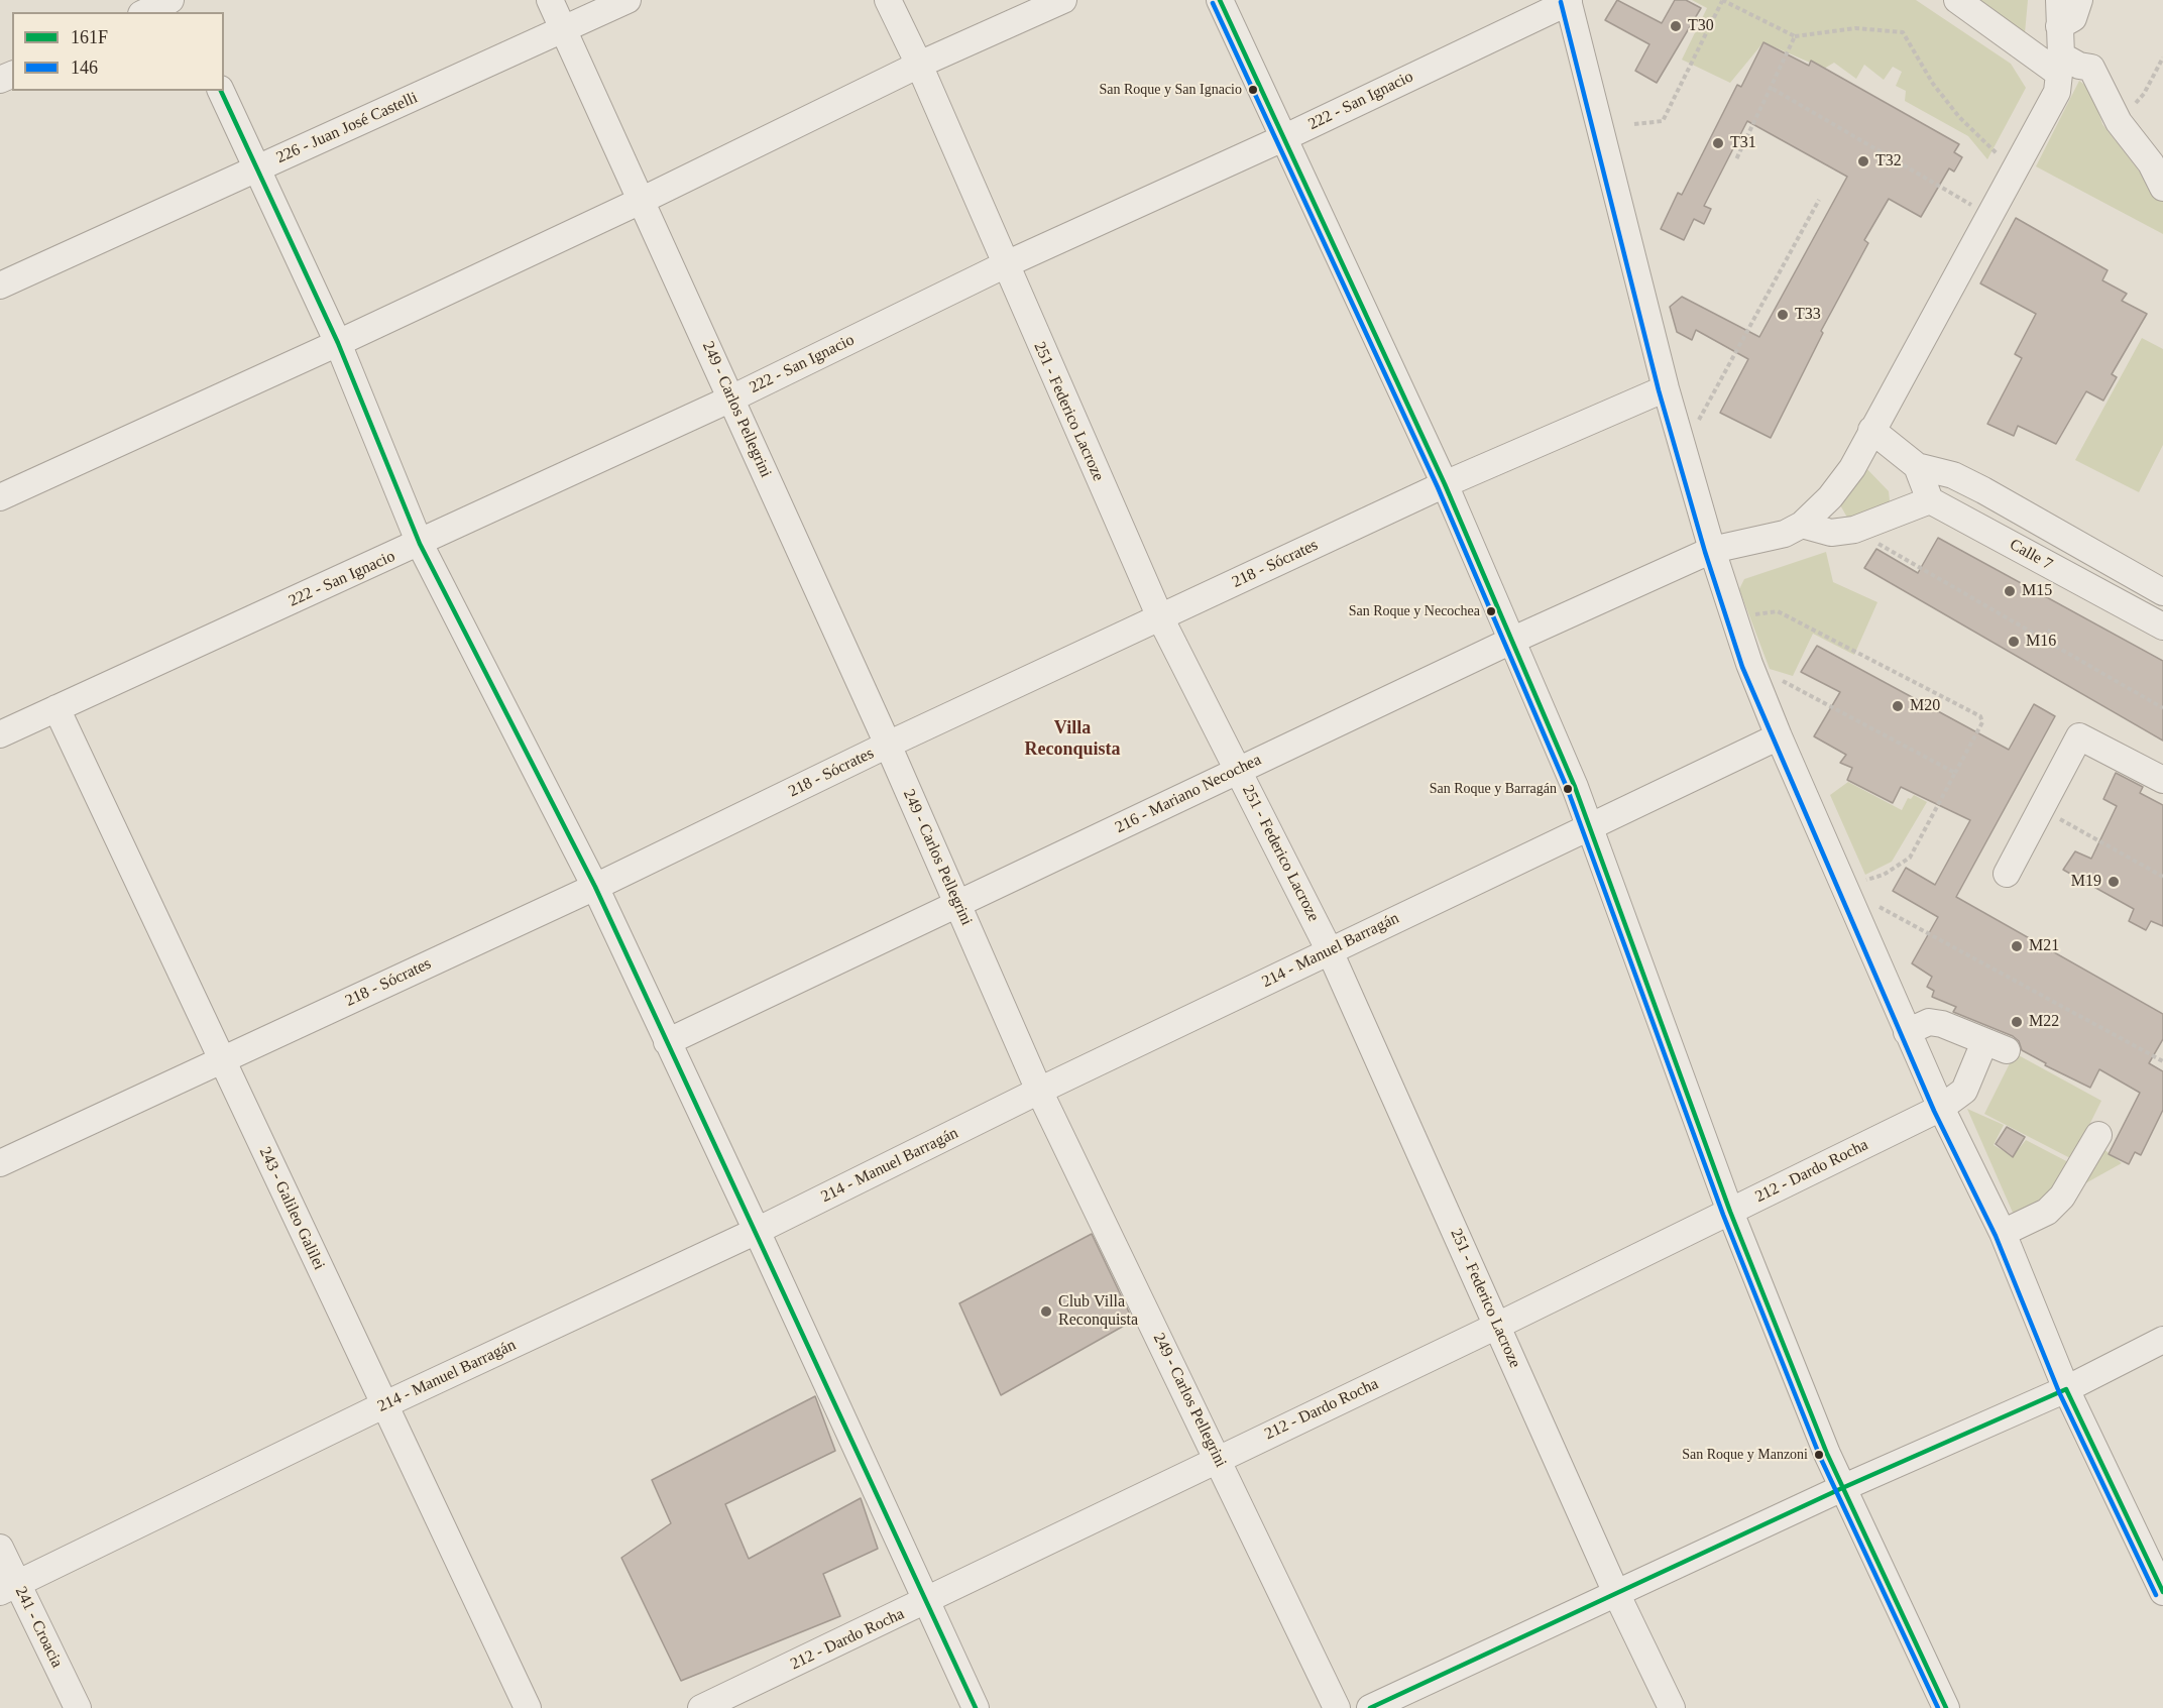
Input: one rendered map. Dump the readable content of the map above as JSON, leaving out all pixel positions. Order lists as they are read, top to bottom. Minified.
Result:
{"streets":{"street":["222 - San Ignacio","226 - Juan José Castelli","249 - Carlos Pellegrini","251 - Federico Lacroze","Calle 7","218 - Sócrates","216 - Mariano Necochea","214 - Manuel Barragán","212 - Dardo Rocha","243 - Galileo Galilei","241 - Croacia"]},"crossings":[["222 - San Ignacio","249 - Carlos Pellegrini"],["222 - San Ignacio","251 - Federico Lacroze"],["222 - San Ignacio","243 - Galileo Galilei"],["226 - Juan José Castelli","249 - Carlos Pellegrini"],["249 - Carlos Pellegrini","218 - Sócrates"],["249 - Carlos Pellegrini","216 - Mariano Necochea"],["249 - Carlos Pellegrini","214 - Manuel Barragán"],["249 - Carlos Pellegrini","212 - Dardo Rocha"],["251 - Federico Lacroze","218 - Sócrates"],["251 - Federico Lacroze","216 - Mariano Necochea"],["251 - Federico Lacroze","214 - Manuel Barragán"],["251 - Federico Lacroze","212 - Dardo Rocha"],["218 - Sócrates","243 - Galileo Galilei"],["214 - Manuel Barragán","243 - Galileo Galilei"],["214 - Manuel Barragán","241 - Croacia"]],"districts":["Villa Reconquista"],"places":["T30","San Roque y San Ignacio","T31","T32","T33","M15","San Roque y Necochea","M16","M20","San Roque y Barragán","M19","M21","M22","Club Villa Reconquista","San Roque y Manzoni"],"lines":["transit line 161F","transit line 146"],"legend":["161F","146"]}
